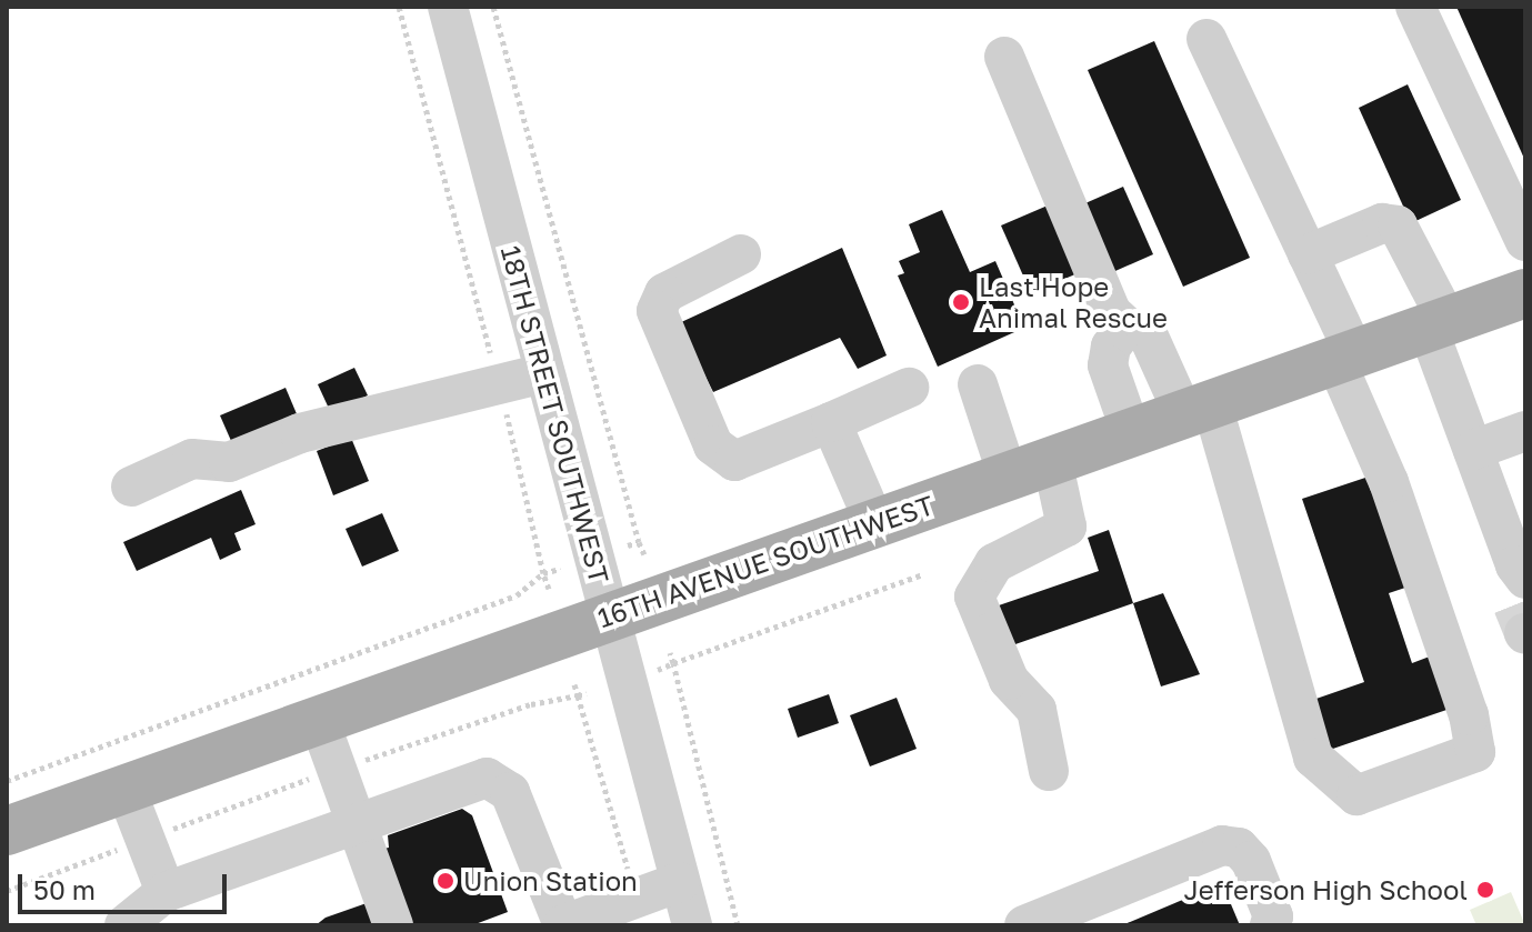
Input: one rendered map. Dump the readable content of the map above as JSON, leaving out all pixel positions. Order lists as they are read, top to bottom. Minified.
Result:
{"streets":{"main road":["16TH AVENUE SOUTHWEST"],"street":["18TH STREET SOUTHWEST"]},"crossings":[["18TH STREET SOUTHWEST","16TH AVENUE SOUTHWEST"]],"places":["Last Hope Animal Rescue","Union Station","Jefferson High School"],"scale_bar":"50 m"}
